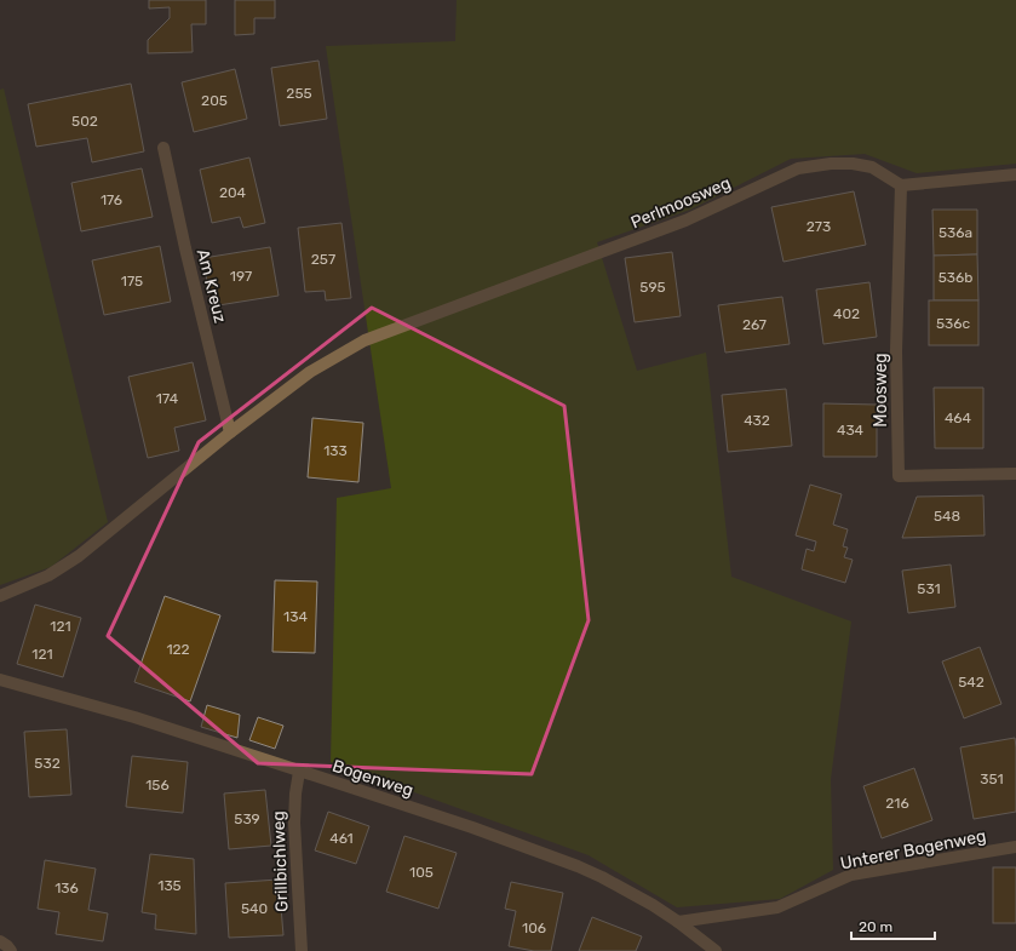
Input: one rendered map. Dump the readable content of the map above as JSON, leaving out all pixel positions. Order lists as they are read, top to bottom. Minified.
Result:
{"streets":{"street":["Perlmoosweg","Am Kreuz","Moosweg","Bogenweg","Unterer Bogenweg","Grillbichlweg"]},"crossings":[["Perlmoosweg","Am Kreuz"],["Perlmoosweg","Moosweg"],["Bogenweg","Unterer Bogenweg"],["Bogenweg","Grillbichlweg"]],"house_numbers":["255","205","502","204","176","273","536a","257","197","536b","175","595","402","536c","267","174","464","432","434","133","548","531","134","121","122","121","542","532","351","156","216","539","461","105","135","136","540","106"],"scale_bar":"20 m"}
